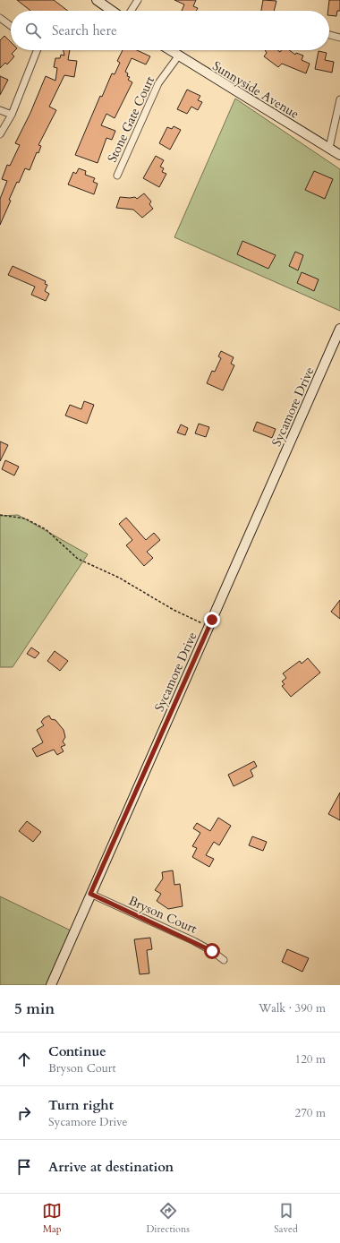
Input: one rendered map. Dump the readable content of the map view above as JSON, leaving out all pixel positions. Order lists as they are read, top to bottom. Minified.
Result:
{"streets":{"street":["Sunnyside Avenue","Stone Gate Court","Sycamore Drive","Bryson Court"]},"crossings":[["Sunnyside Avenue","Stone Gate Court"],["Sycamore Drive","Bryson Court"]],"page":{"search":"Search here","heading":["5 min","Walk · 390 m"],"list":[["Continue","Bryson Court","120 m"],["Turn right","Sycamore Drive","270 m"],"Arrive at destination"],"nav":["Map","Directions","Saved"]}}
